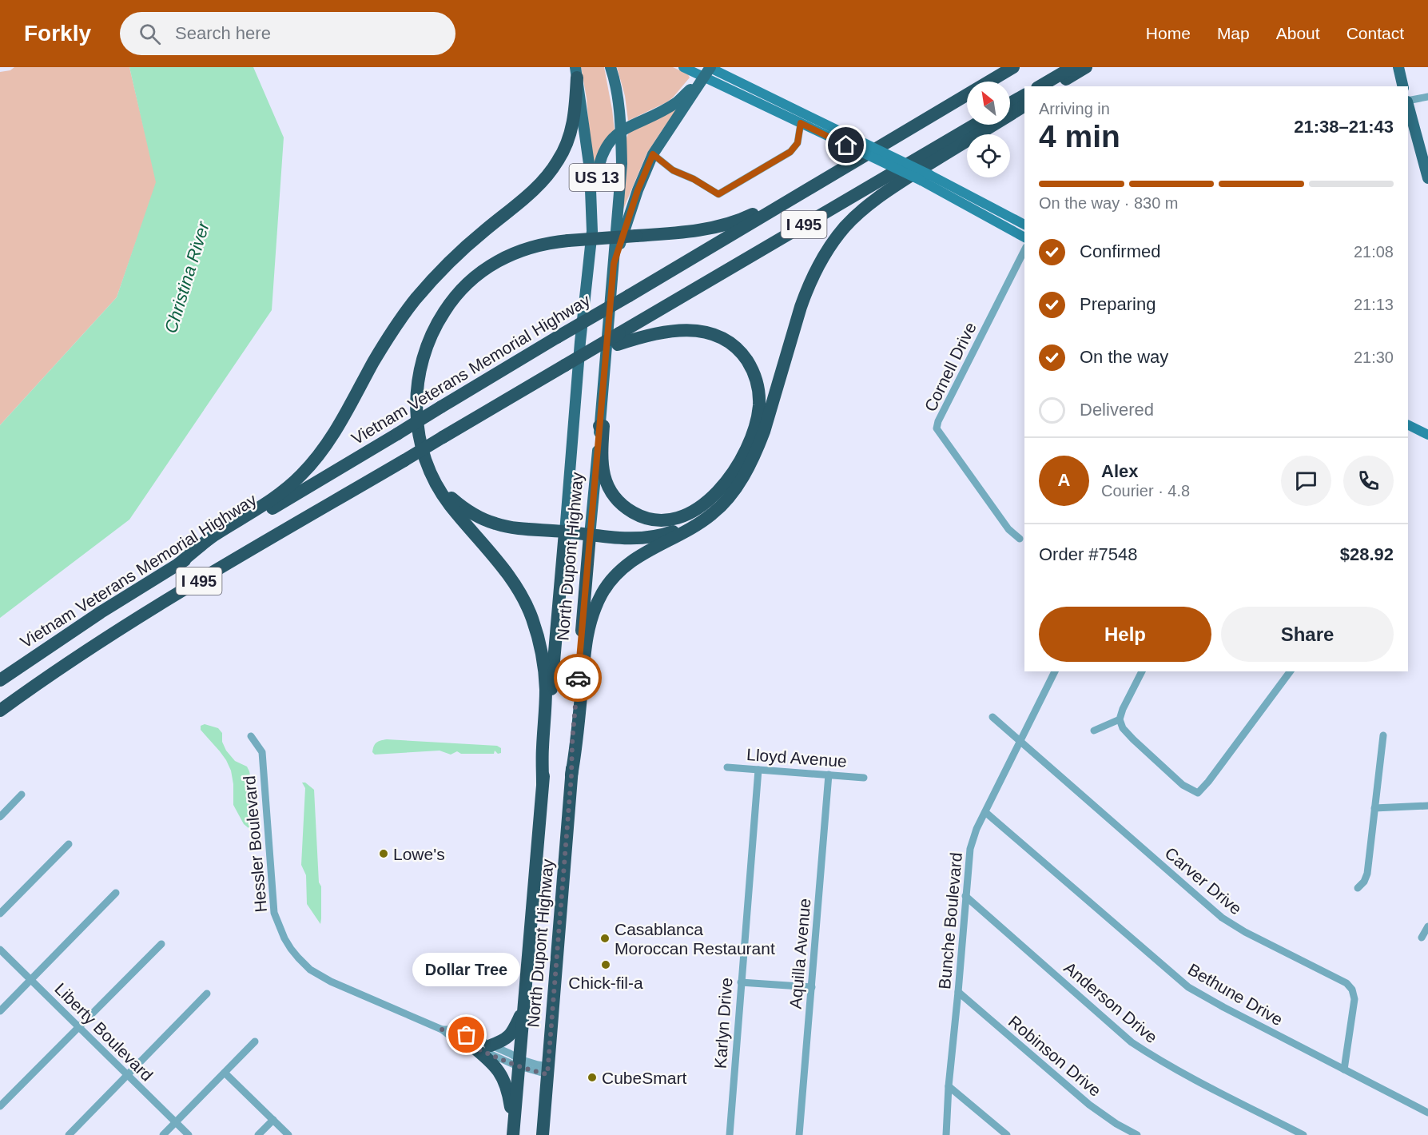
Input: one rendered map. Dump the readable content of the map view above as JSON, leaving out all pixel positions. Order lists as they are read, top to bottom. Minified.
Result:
{"streets":{"highway":["US 13","I 495","Vietnam Veterans Memorial Highway","North Dupont Highway"],"street":["Cornell Drive","Lloyd Avenue","Hessler Boulevard","Carver Drive","Bunche Boulevard","Aquilla Avenue","Bethune Drive","Anderson Drive","Karlyn Drive","Liberty Boulevard","Robinson Drive"]},"crossings":[["US 13","North Dupont Highway"],["North Dupont Highway","Hessler Boulevard"],["Lloyd Avenue","Aquilla Avenue"],["Lloyd Avenue","Karlyn Drive"],["Carver Drive","Bunche Boulevard"],["Carver Drive","Bethune Drive"],["Bunche Boulevard","Bethune Drive"],["Bunche Boulevard","Anderson Drive"],["Bunche Boulevard","Robinson Drive"]],"water":["Christina River"],"places":["Lowe's","Casablanca Moroccan Restaurant","Chick-fil-a","Dollar Tree","CubeSmart"],"north":"top left","page":{"header":"Forkly","search":"Search here","nav":["Home","Map","About","Contact"],"heading":["4 min","Arriving in","21:38–21:43"],"panel":["Alex","Courier · 4.8","Order #7548","$28.92"],"bar":"On the way · 830 m","list":[["Confirmed","21:08"],["Preparing","21:13"],["On the way","21:30"],"Delivered"],"round":"A","buttons":["Help","Share"],"bubble":"Dollar Tree"}}
